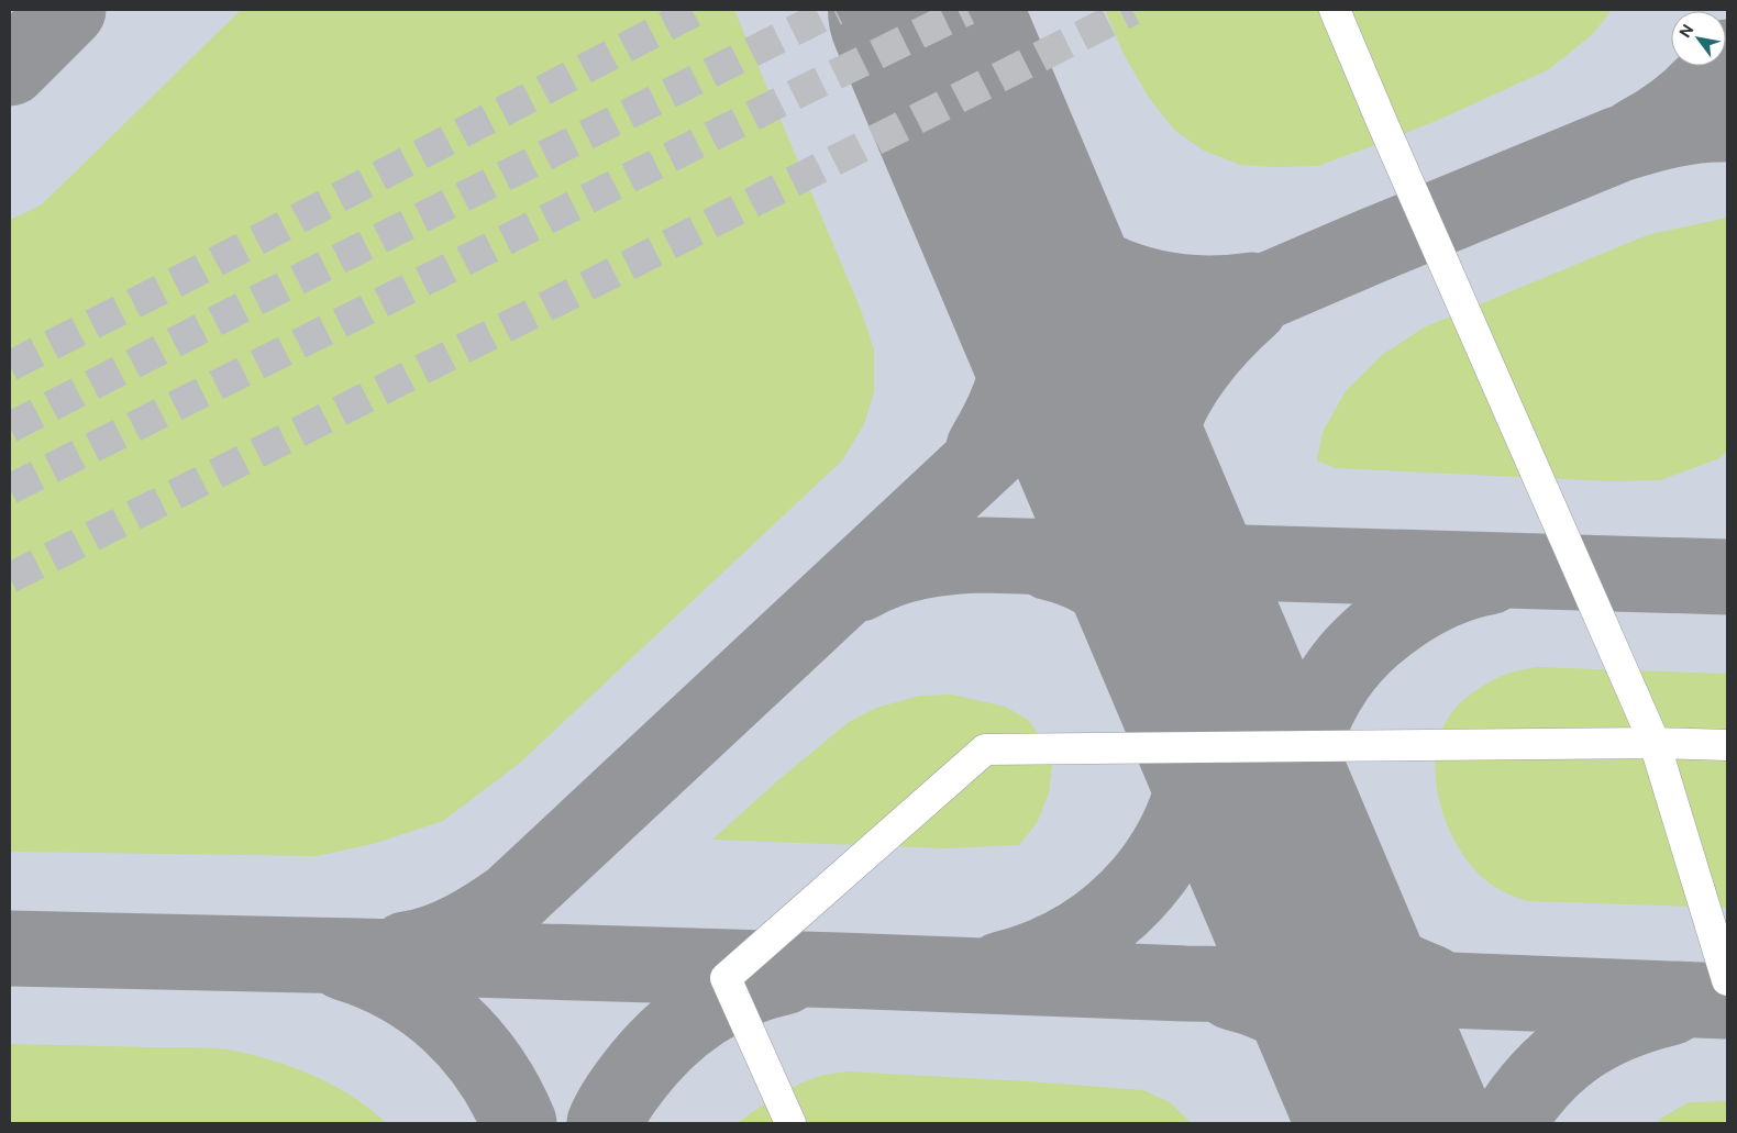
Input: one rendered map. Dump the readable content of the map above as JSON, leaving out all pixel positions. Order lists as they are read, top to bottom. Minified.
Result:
{"north":"top left"}
